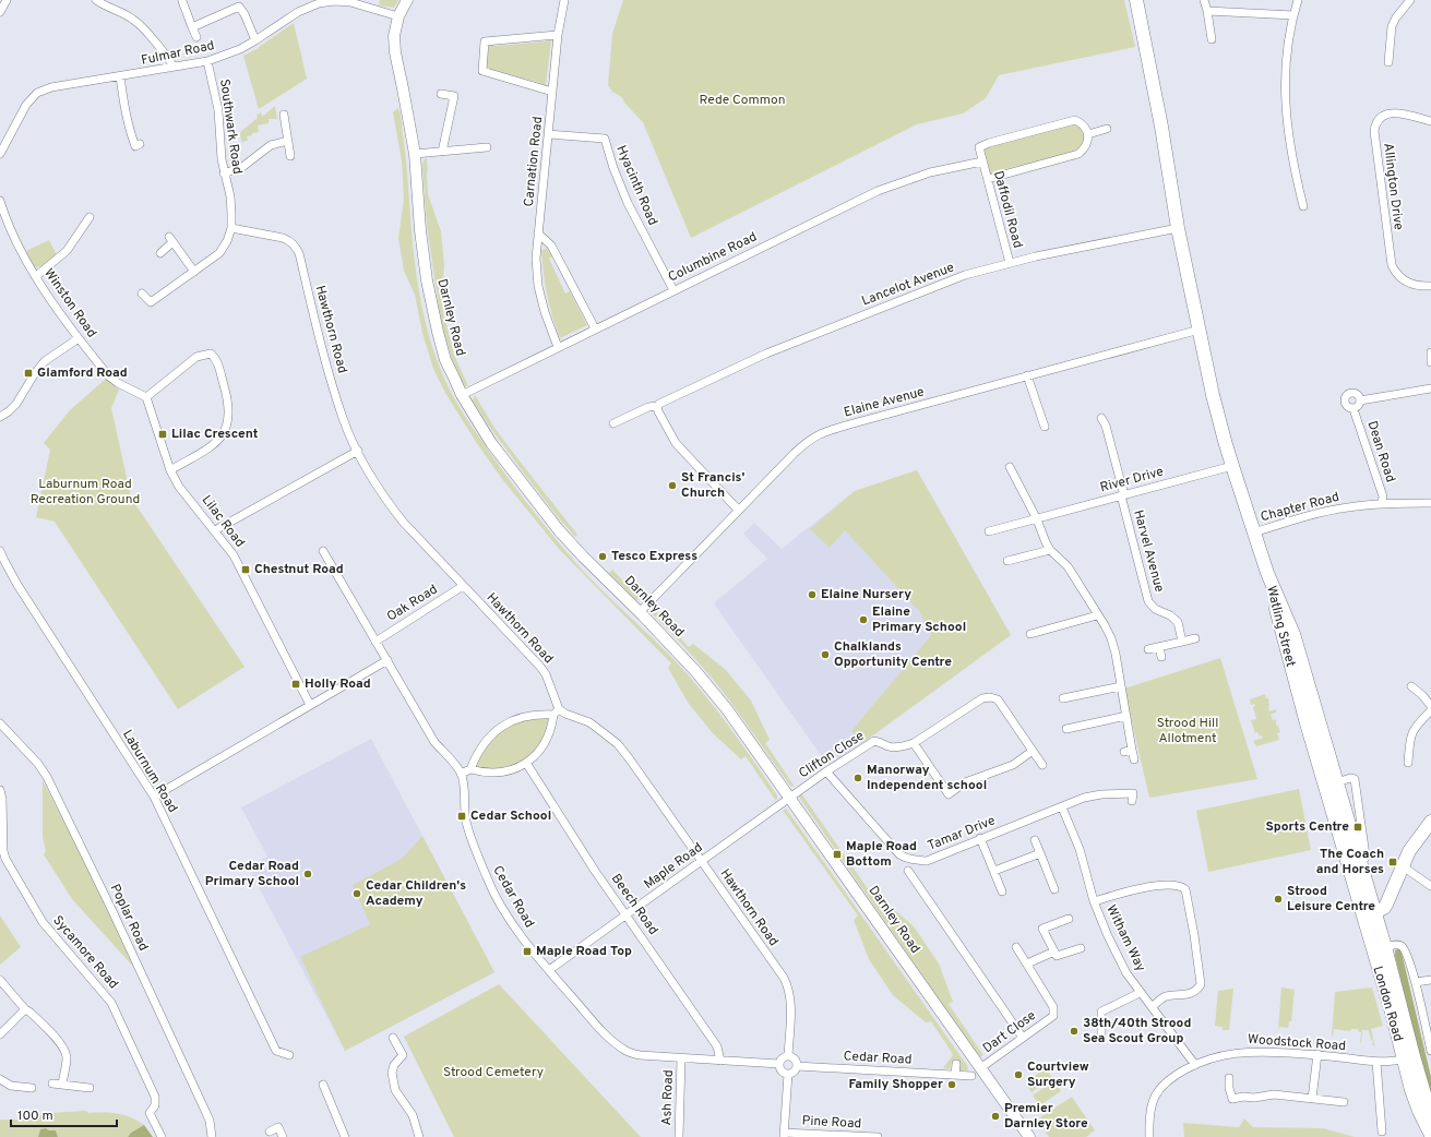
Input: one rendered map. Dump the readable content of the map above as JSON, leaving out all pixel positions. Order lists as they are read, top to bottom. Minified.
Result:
{"streets":{"main road":["Watling Street","London Road"],"street":["Fulmar Road","Southwark Road","Carnation Road","Hyacinth Road","Allington Drive","Daffodil Road","Columbine Road","Lancelot Avenue","Winston Road","Darnley Road","Hawthorn Road","Elaine Avenue","Dean Road","River Drive","Chapter Road","Lilac Road","Harvel Avenue","Oak Road","Clifton Close","Laburnum Road","Tamar Drive","Maple Road","Cedar Road","Beech Road","Poplar Road","Witham Way","Sycamore Road","Dart Close","Woodstock Road","Ash Road","Pine Road"]},"crossings":[["Fulmar Road","Southwark Road"],["Fulmar Road","Darnley Road"],["Southwark Road","Hawthorn Road"],["Carnation Road","Hyacinth Road"],["Carnation Road","Columbine Road"],["Hyacinth Road","Columbine Road"],["Daffodil Road","Columbine Road"],["Daffodil Road","Lancelot Avenue"],["Columbine Road","Darnley Road"],["Winston Road","Lilac Road"],["Darnley Road","Elaine Avenue"],["Darnley Road","Clifton Close"],["Darnley Road","Maple Road"],["Darnley Road","Dart Close"],["Hawthorn Road","Oak Road"],["Hawthorn Road","Maple Road"],["Hawthorn Road","Cedar Road"],["Dean Road","Chapter Road"],["River Drive","Harvel Avenue"],["Watling Street","London Road"],["Clifton Close","Tamar Drive"],["Clifton Close","Maple Road"],["Tamar Drive","Witham Way"],["Maple Road","Cedar Road"],["Maple Road","Beech Road"],["Cedar Road","Beech Road"],["Cedar Road","Ash Road"],["Witham Way","Woodstock Road"],["London Road","Woodstock Road"]],"parks":["Rede Common","Laburnum Road Recreation Ground","Strood Hill Allotment","Strood Cemetery"],"places":{"transit":["Glamford Road","Lilac Crescent","Chestnut Road","Holly Road","Cedar School","Sports Centre","Maple Road Bottom","The Coach and Horses","Maple Road Top"],"other":["St Francis' Church","Tesco Express","Elaine Nursery","Elaine Primary School","Chalklands Opportunity Centre","Manorway Independent school","Cedar Road Primary School","Cedar Children's Academy","Strood Leisure Centre","38th/40th Strood Sea Scout Group","Courtview Surgery","Family Shopper","Premier Darnley Store"]},"scale_bar":"100 m"}
